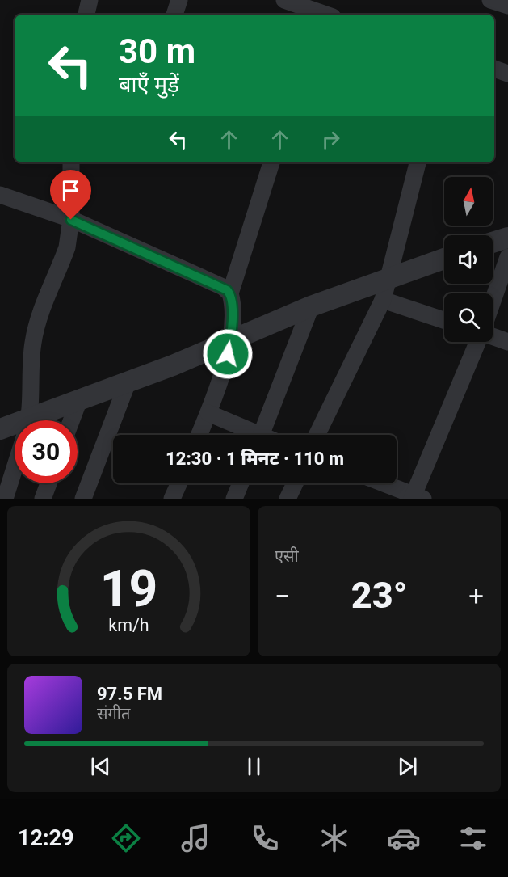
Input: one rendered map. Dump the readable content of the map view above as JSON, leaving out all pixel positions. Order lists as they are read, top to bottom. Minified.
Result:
{"north":"top","page":{"turn":["30 m","बाएँ मुड़ें"],"limit":"30","trip":"12:30 · 1 मिनट · 110 m","tile":"एसी","heat":["−","23°","+"],"song":["97.5 FM","संगीत"],"tabs":"12:29","gauge":["19","km/h"]}}
